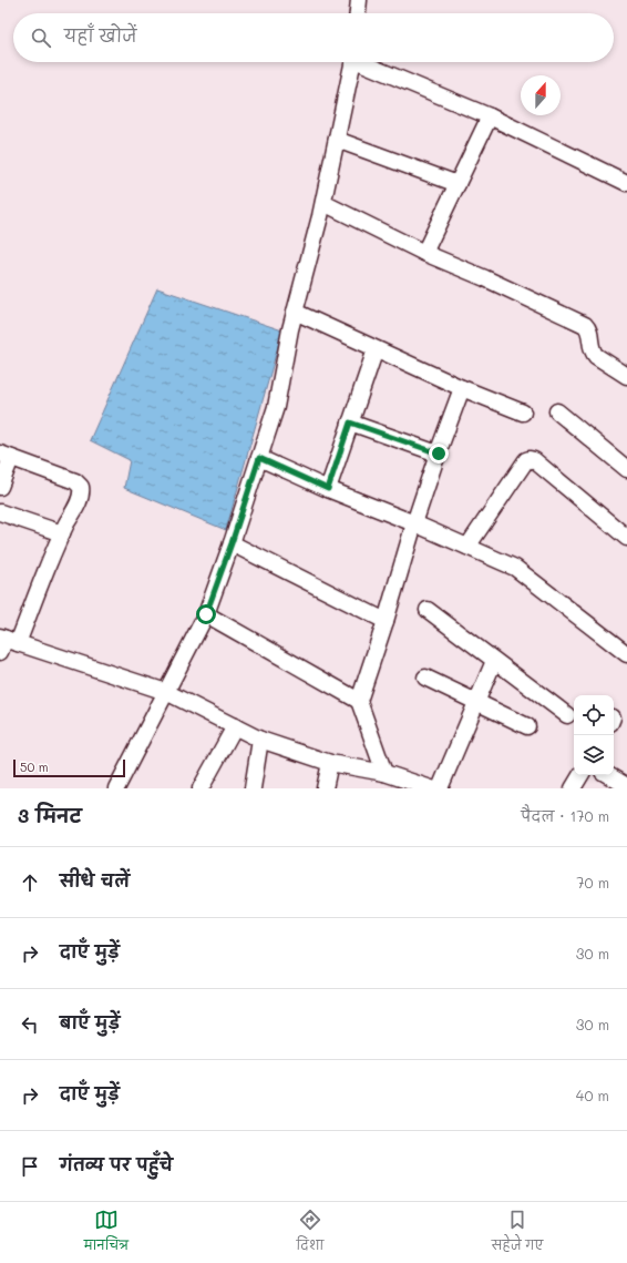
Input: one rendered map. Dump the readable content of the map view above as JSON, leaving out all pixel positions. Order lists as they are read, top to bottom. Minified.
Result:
{"scale_bar":"50 m","north":"top","page":{"search":"यहाँ खोजें","scale":"50 m","heading":["3 मिनट","पैदल · 170 m"],"list":[["सीधे चलें","70 m"],["दाएँ मुड़ें","30 m"],["बाएँ मुड़ें","30 m"],["दाएँ मुड़ें","40 m"],"गंतव्य पर पहुँचे"],"nav":["मानचित्र","दिशा","सहेजे गए"]}}
